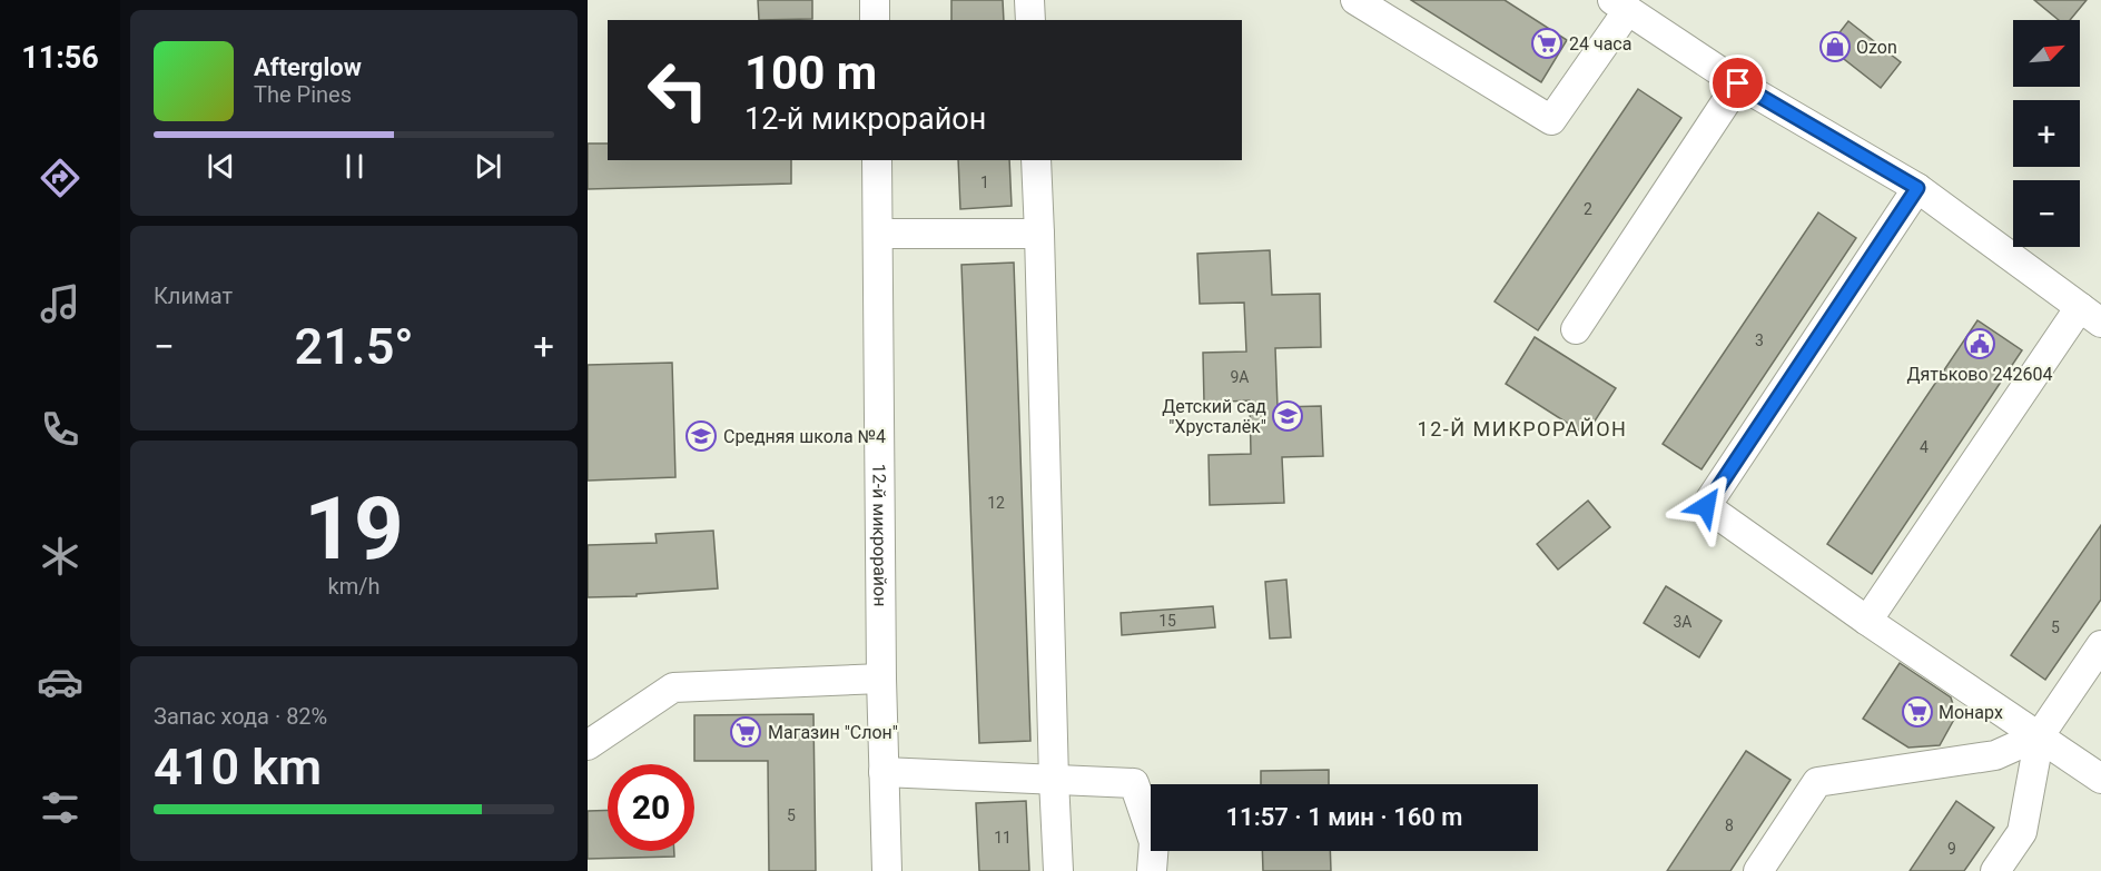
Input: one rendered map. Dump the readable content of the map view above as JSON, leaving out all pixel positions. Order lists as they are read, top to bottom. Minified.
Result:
{"streets":{"street":["12-й микрорайон"]},"districts":["12-Й МИКРОРАЙОН"],"places":{"supermarket":["24 часа","Монарх","Магазин \"Слон\""],"shop":["Ozon"],"public building":["Дятьково 242604"],"school or university":["Детский сад \"Хрусталёк\"","Средняя школа №4"]},"house_numbers":["1","2","3","9А","4","12","15","3А","5","5","8","11","9"],"north":"top right","page":{"tabs":"11:56","map_buttons":["+","−"],"turn":["100 m","12-й микрорайон"],"song":["Afterglow","The Pines"],"tile":["Климат",["19","km/h"],["Запас хода · 82%","410 km"]],"heat":["−","21.5°","+"],"limit":"20","trip":"11:57 · 1 мин · 160 m"}}
